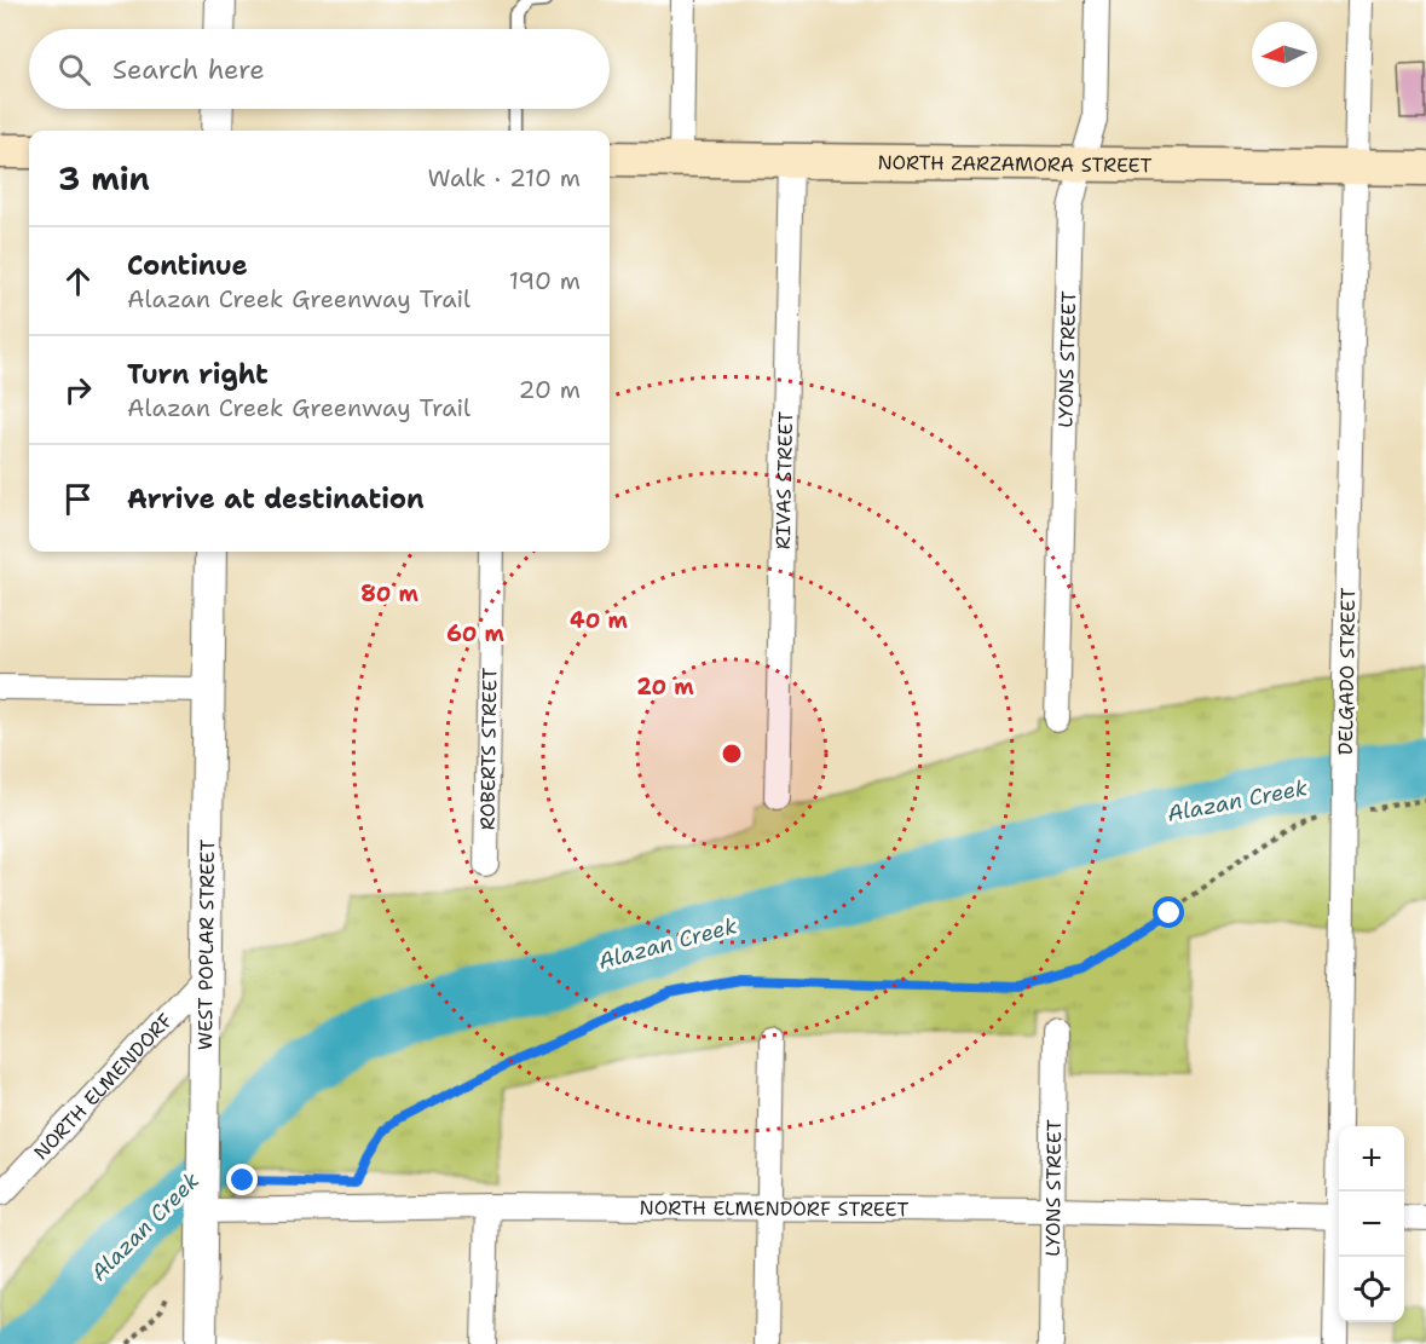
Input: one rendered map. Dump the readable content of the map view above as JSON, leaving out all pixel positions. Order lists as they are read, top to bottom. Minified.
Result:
{"streets":{"main road":["NORTH ZARZAMORA STREET"],"street":["LYONS STREET","RIVAS STREET","DELGADO STREET","ROBERTS STREET","WEST POPLAR STREET","NORTH ELMENDORF","NORTH ELMENDORF STREET"]},"crossings":[["NORTH ZARZAMORA STREET","LYONS STREET"],["NORTH ZARZAMORA STREET","RIVAS STREET"],["NORTH ZARZAMORA STREET","DELGADO STREET"],["LYONS STREET","NORTH ELMENDORF STREET"],["WEST POPLAR STREET","NORTH ELMENDORF"],["WEST POPLAR STREET","NORTH ELMENDORF STREET"]],"water":["Alazan Creek"],"north":"left","page":{"search":"Search here","heading":["3 min","Walk · 210 m"],"list":[["Continue","Alazan Creek Greenway Trail","190 m"],["Turn right","Alazan Creek Greenway Trail","20 m"],"Arrive at destination"],"map_buttons":["+","−"]},"rings":["80 m","40 m","60 m","20 m"]}
